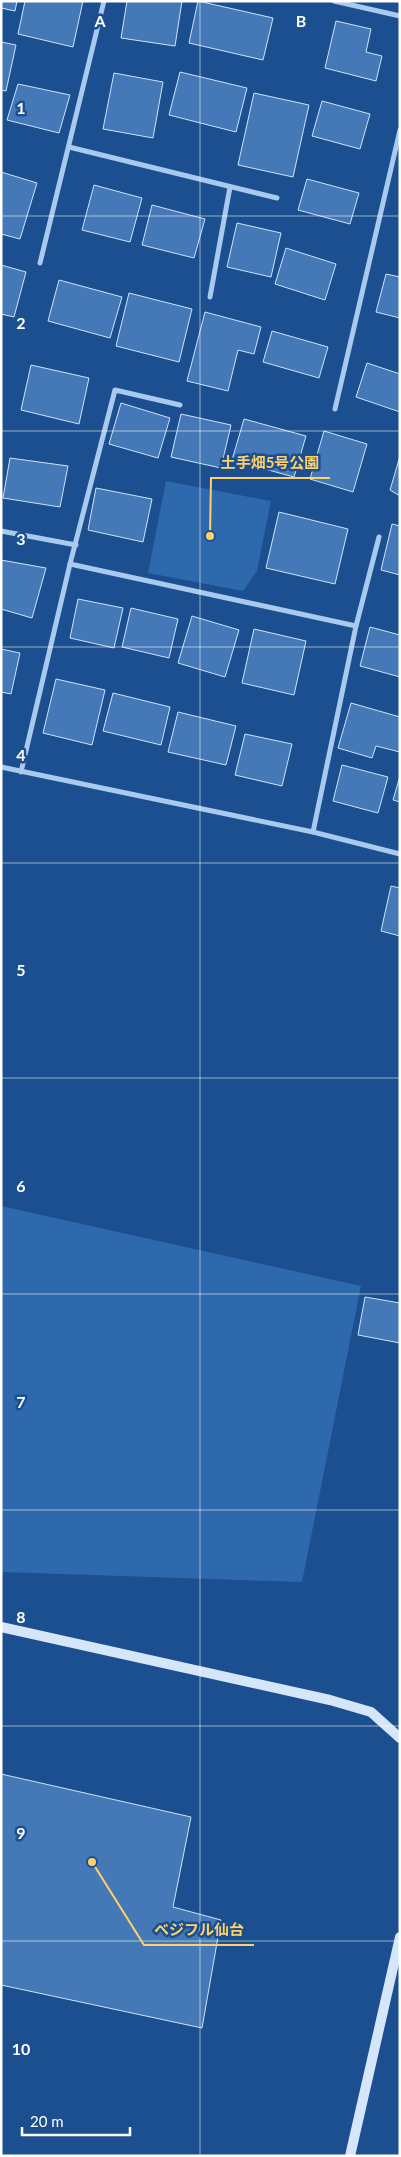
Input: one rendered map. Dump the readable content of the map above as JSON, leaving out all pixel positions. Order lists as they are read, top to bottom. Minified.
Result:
{"places":["土手畑5号公園","ベジフル仙台"],"scale_bar":"20 m","grid":{"columns":["A","B"],"rows":["1","2","3","4","5","6","7","8","9","10"]}}
